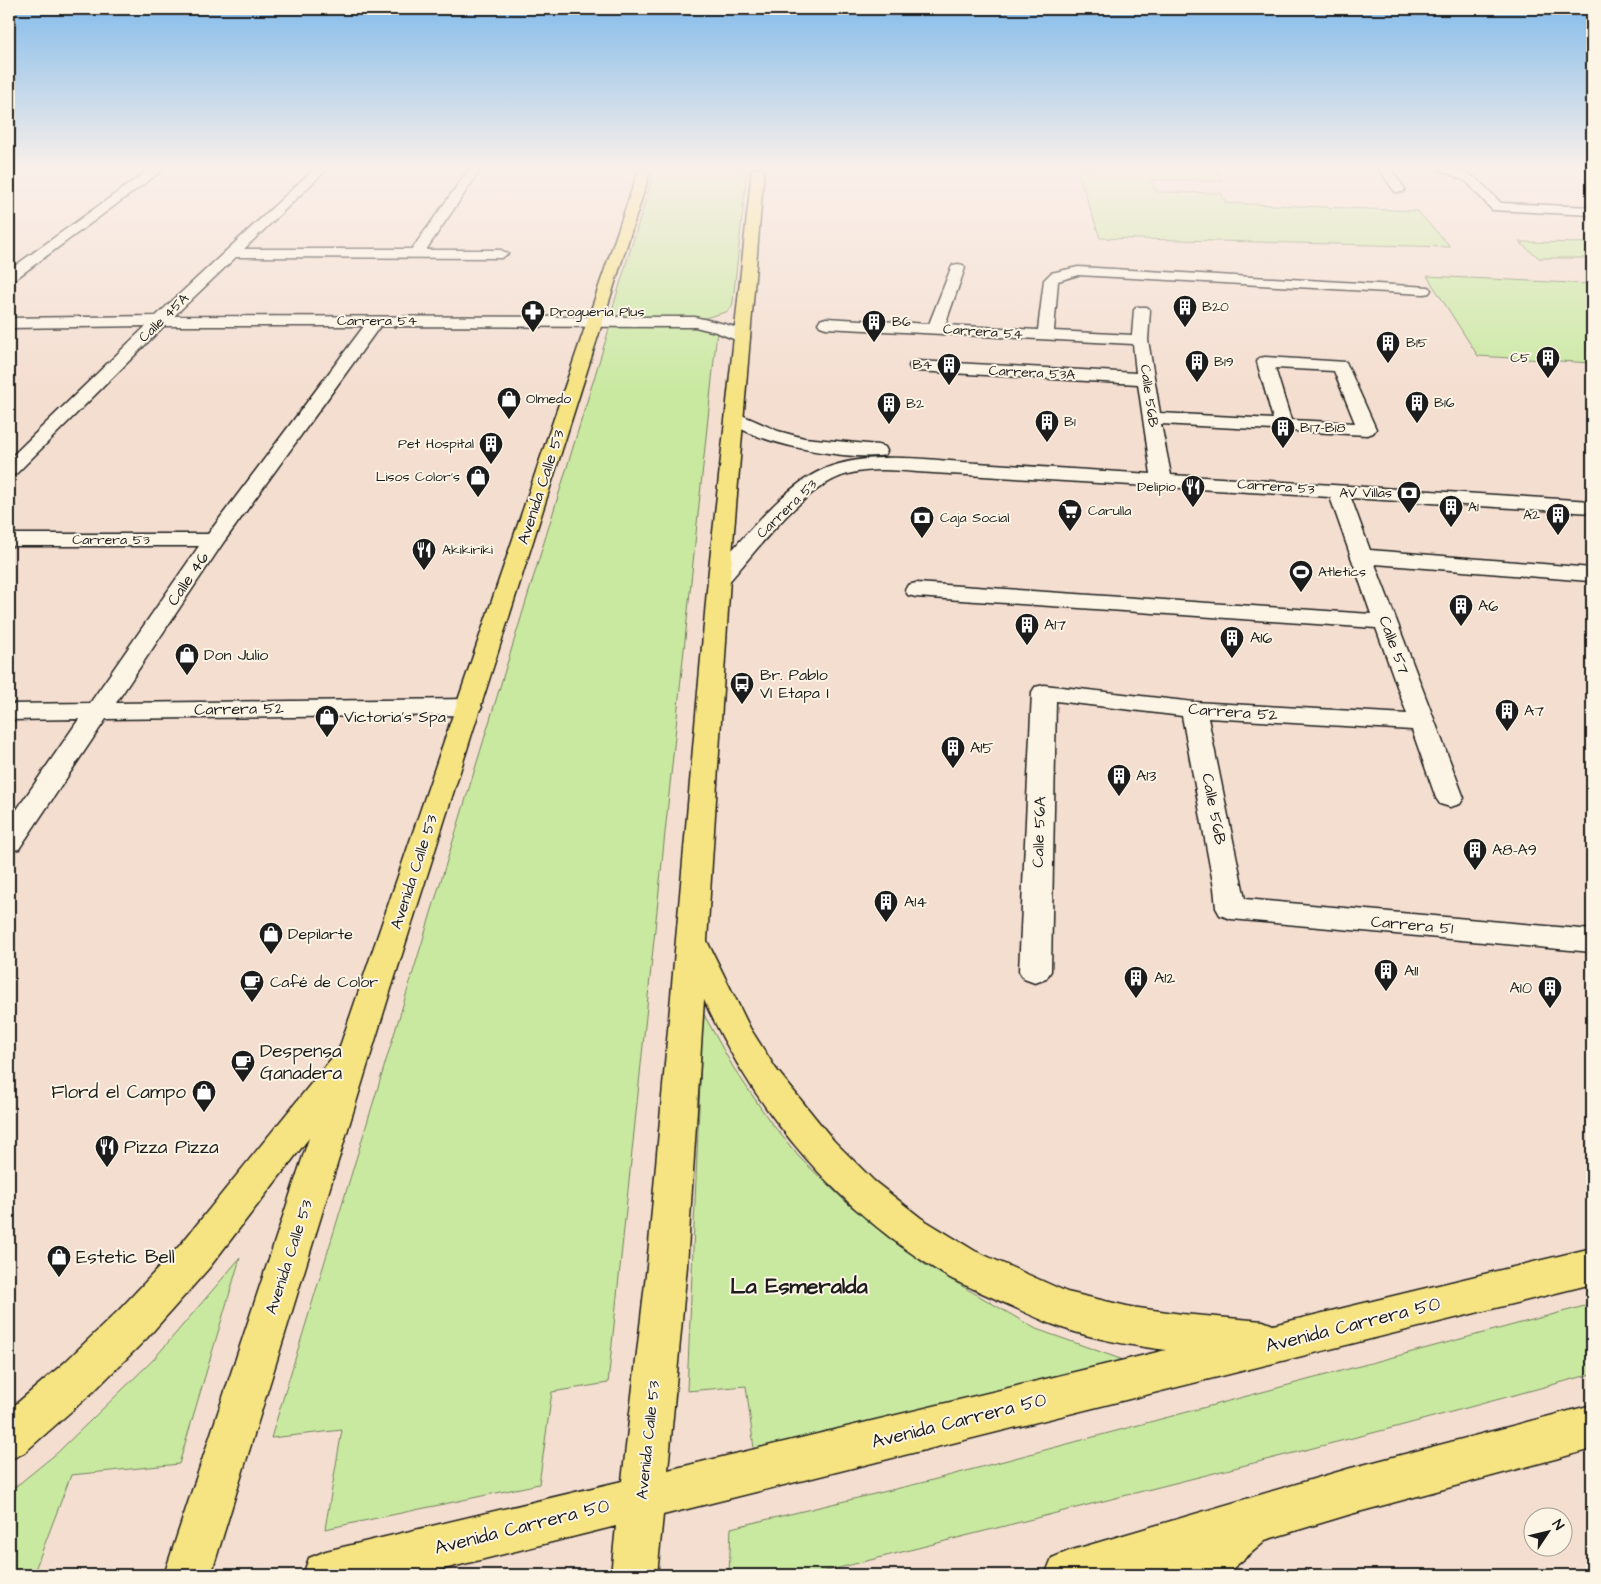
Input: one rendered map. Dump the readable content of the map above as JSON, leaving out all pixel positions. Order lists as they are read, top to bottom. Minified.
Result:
{"streets":{"main road":["Avenida Calle 53","Avenida Carrera 50"],"street":["Calle 45A","Carrera 54","Carrera 53A","Calle 56B","Carrera 53","Calle 46","Calle 57","Carrera 52","Calle 56A","Carrera 51"]},"crossings":[["Calle 45A","Carrera 54"],["Carrera 54","Calle 56B"],["Carrera 54","Avenida Calle 53"],["Carrera 54","Calle 46"],["Carrera 53A","Calle 56B"],["Calle 56B","Carrera 53"],["Calle 56B","Carrera 52"],["Calle 56B","Carrera 51"],["Avenida Calle 53","Carrera 53"],["Avenida Calle 53","Carrera 52"],["Avenida Calle 53","Avenida Carrera 50"],["Carrera 53","Calle 46"],["Carrera 53","Calle 57"],["Calle 46","Carrera 52"],["Calle 57","Carrera 52"],["Carrera 52","Calle 56A"]],"districts":["La Esmeralda"],"places":{"building":["B20","B6","B15","C5","B19","B4","B16","B2","B1","B17-B18","Pet Hospital","A1","A2","A6","A17","A16","A7","A15","A13","A8-A9","A14","A11","A12","A10"],"pharmacy":["Droguería Plus"],"shop":["Olmedo","Lisos Color's","Don Julio","Victoria's Spa","Depilarte","Flord el Campo","Estetic Bell"],"restaurant":["Delipio","Akikiriki","Pizza Pizza"],"bank":["AV Villas","Caja Social"],"supermarket":["Carulla"],"sports":["Atletics"],"bus stop":["Br. Pablo VI Etapa I"],"cafe":["Café de Color","Despensa Ganadera"]},"north":"top right"}
